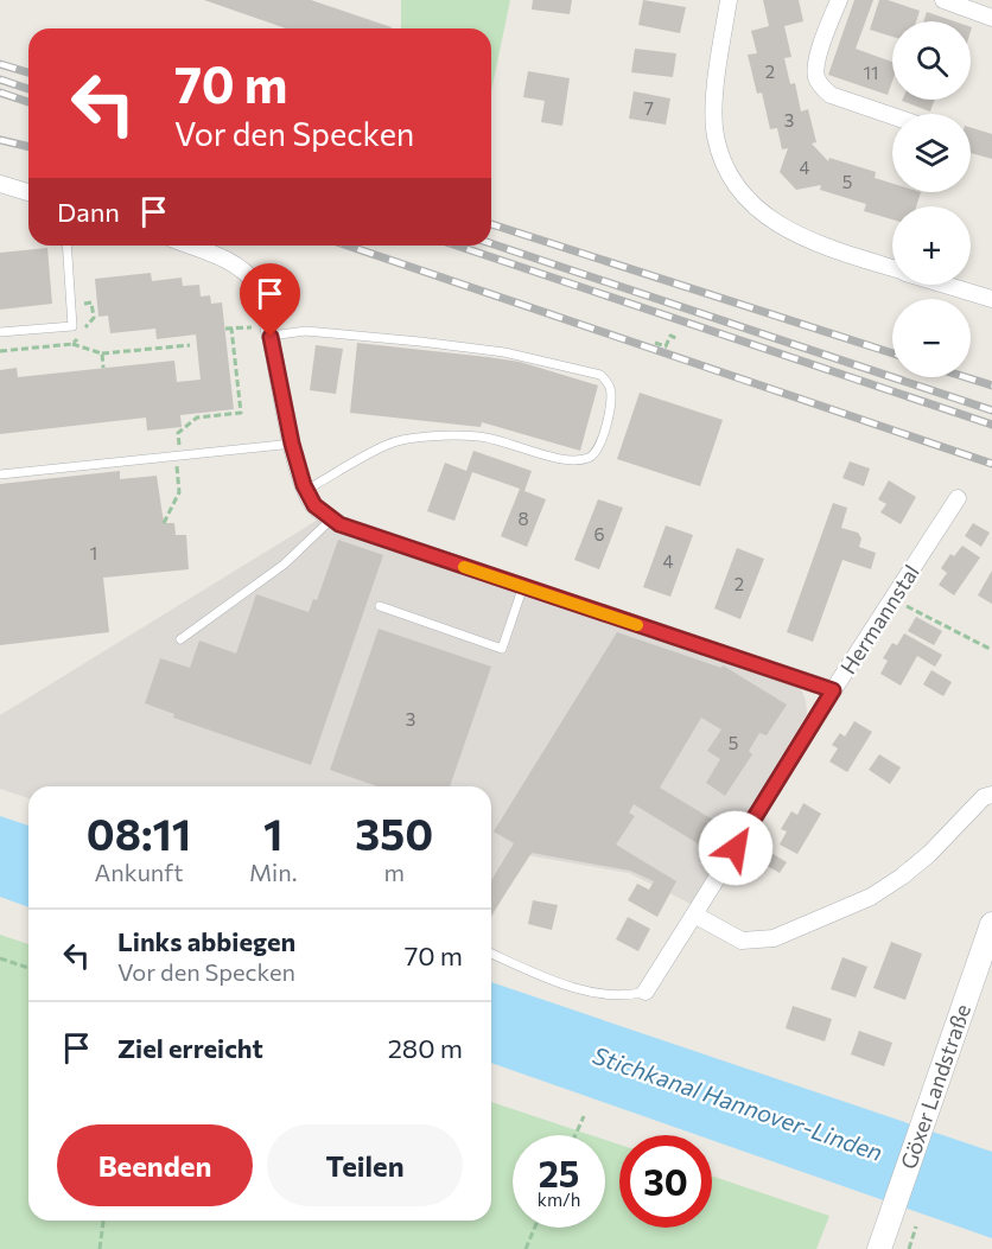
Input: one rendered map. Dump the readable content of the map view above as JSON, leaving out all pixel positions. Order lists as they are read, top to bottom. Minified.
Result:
{"streets":{"main road":["Göxer Landstraße"],"street":["Hermannstal"]},"water":["Stichkanal Hannover-Linden"],"house_numbers":["2","11","7","3","4","5","8","6","1","4","2","3","5"],"page":{"map_buttons":["+","−"],"turn":["70 m","Vor den Specken"],"then":"Dann","eta":["08:11","Ankunft","1","Min.","350","m"],"list":[{"name":"Links abbiegen","note":"Vor den Specken","value":"70 m"},{"name":"Ziel erreicht","value":"280 m"}],"buttons":["Beenden","Teilen"],"speed":"25 km/h","limit":"30"}}
